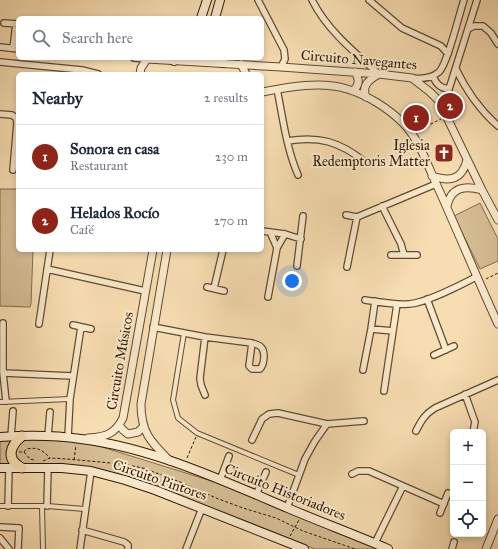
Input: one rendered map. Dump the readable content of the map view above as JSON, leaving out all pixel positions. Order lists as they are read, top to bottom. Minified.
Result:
{"streets":{"main road":["Circuito Músicos","Circuito Pintores","Circuito Historiadores"],"street":["Circuito Navegantes"]},"crossings":[["Circuito Músicos","Circuito Historiadores"]],"places":{"church":["Iglesia Redemptoris Matter"]},"page":{"search":"Search here","heading":["Nearby","2 results"],"pins":["2","1"],"list":[{"mark":"1","name":"Sonora en casa","note":"Restaurant","value":"230 m"},{"mark":"2","name":"Helados Rocío","note":"Café","value":"270 m"}],"map_buttons":["+","−"]}}
